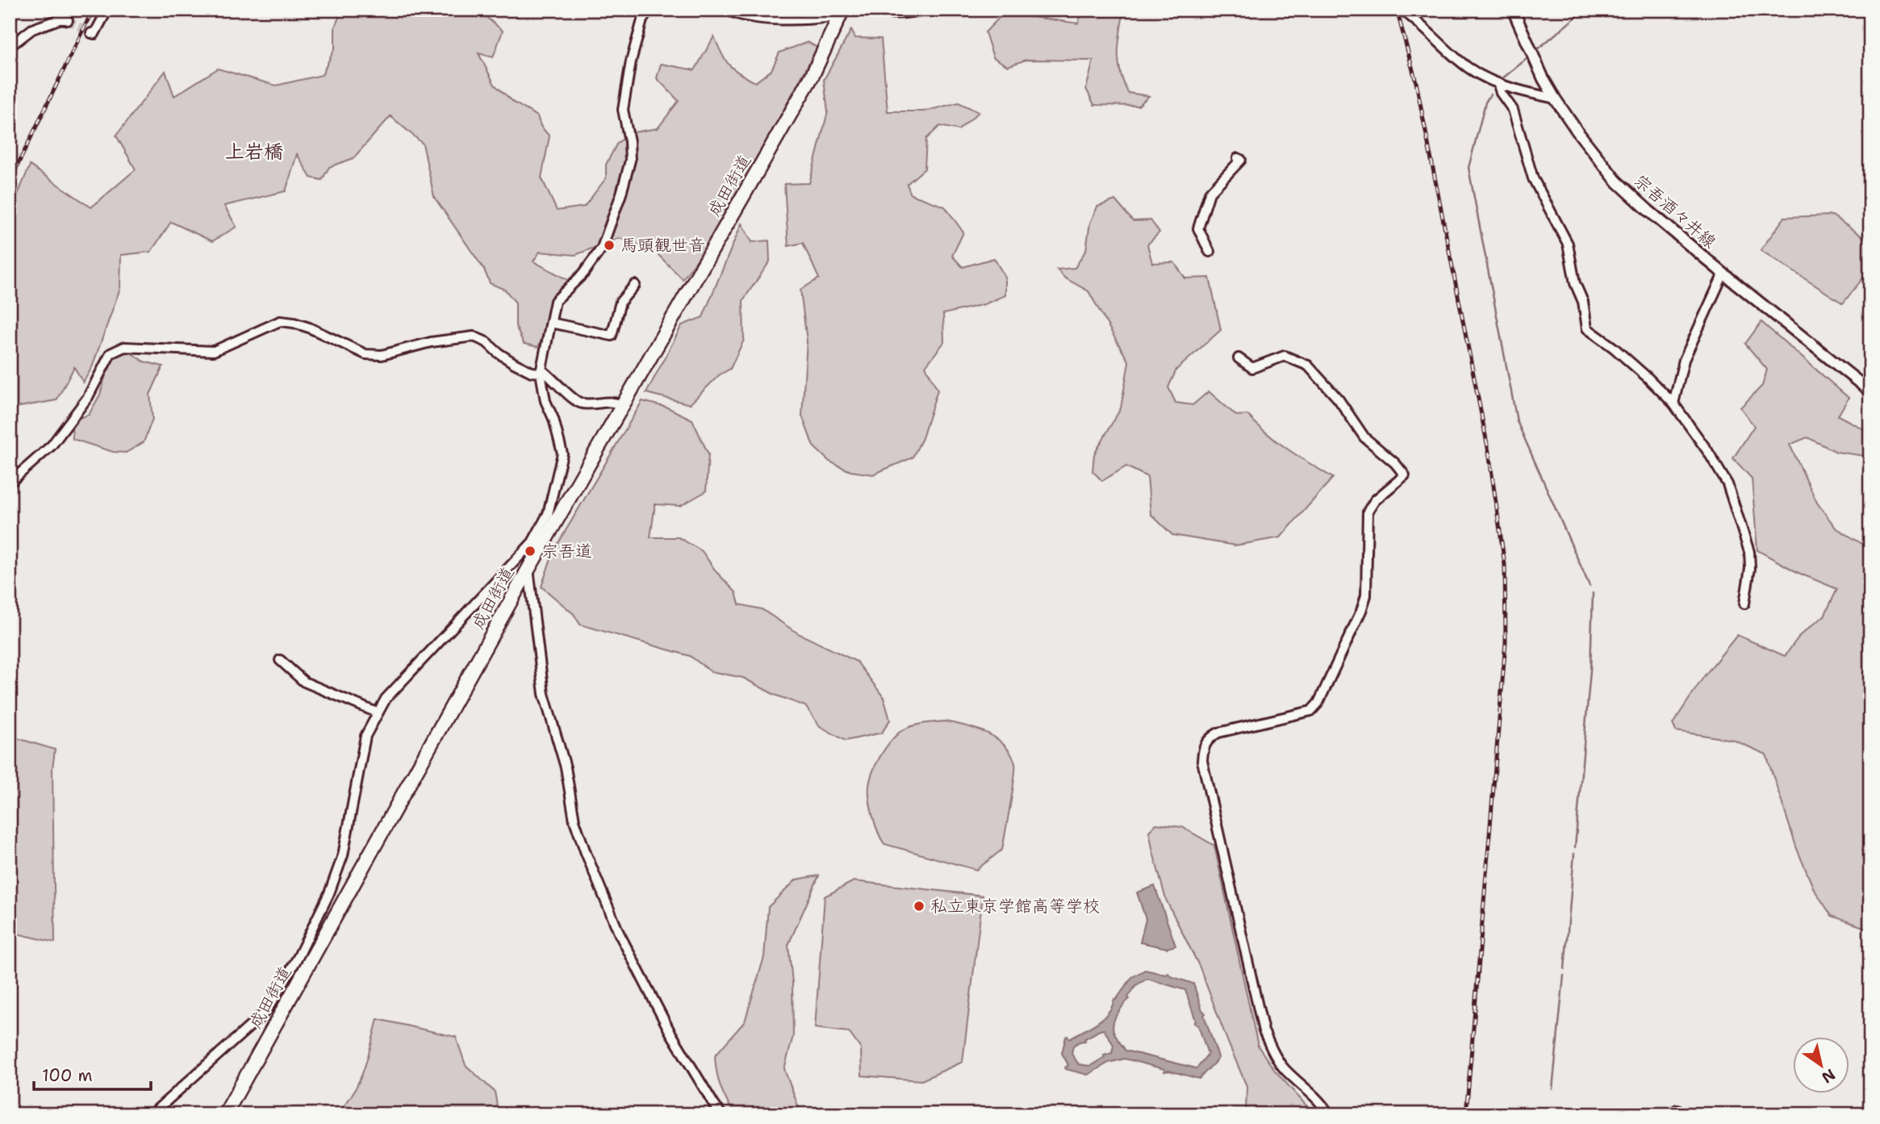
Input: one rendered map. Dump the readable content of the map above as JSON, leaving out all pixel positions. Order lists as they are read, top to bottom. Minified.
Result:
{"streets":{"highway":["成田街道"],"main road":["宗吾酒々井線"]},"districts":["上岩橋"],"places":["馬頭観世音","宗吾道","私立東京学館高等学校"],"scale_bar":"100 m","north":"bottom right"}
